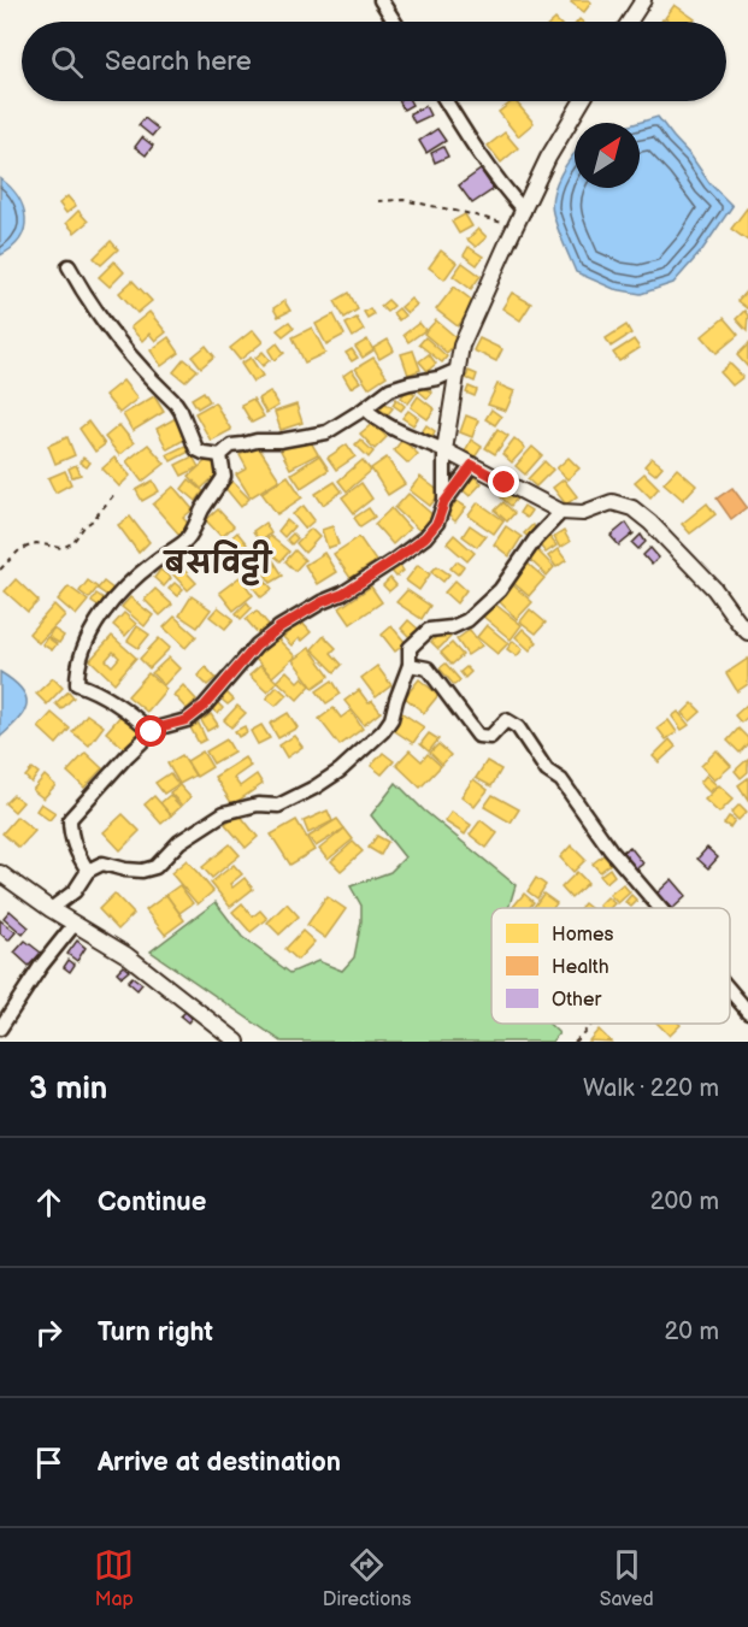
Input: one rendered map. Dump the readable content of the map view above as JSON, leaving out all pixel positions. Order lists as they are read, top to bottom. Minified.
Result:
{"districts":["बसविट्टी"],"legend":["Homes","Health","Other"],"north":"top right","page":{"search":"Search here","heading":["3 min","Walk · 220 m"],"list":[["Continue","200 m"],["Turn right","20 m"],"Arrive at destination"],"nav":["Map","Directions","Saved"]}}
